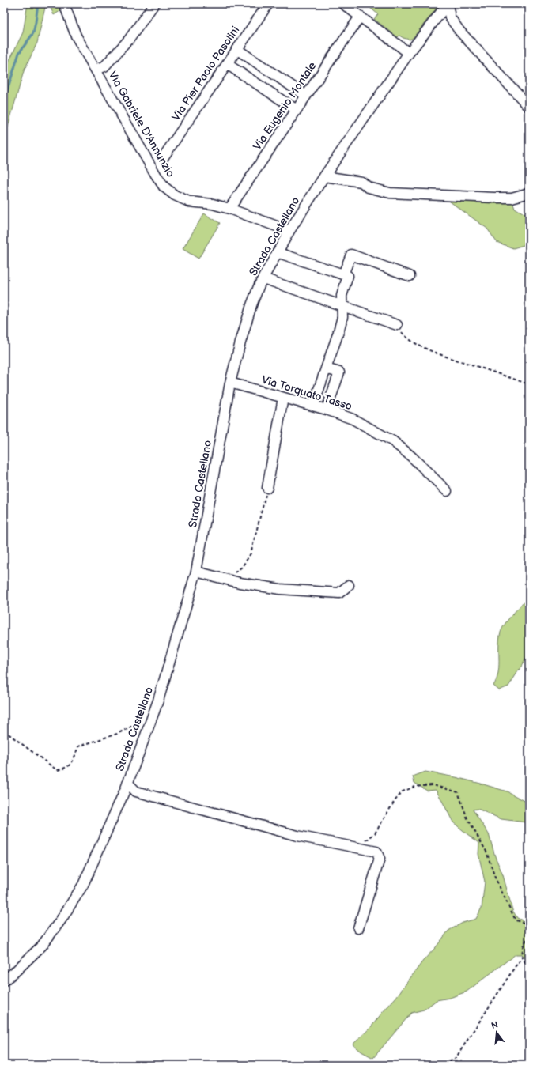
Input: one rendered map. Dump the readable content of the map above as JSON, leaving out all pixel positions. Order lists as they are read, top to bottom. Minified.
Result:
{"streets":{"street":["Via Pier Paolo Pasolini","Via Eugenio Montale","Via Gabriele D'Annunzio","Strada Castellano","Via Torquato Tasso"]},"crossings":[["Via Eugenio Montale","Via Gabriele D'Annunzio"],["Via Gabriele D'Annunzio","Strada Castellano"],["Strada Castellano","Via Torquato Tasso"]],"north":"top"}
